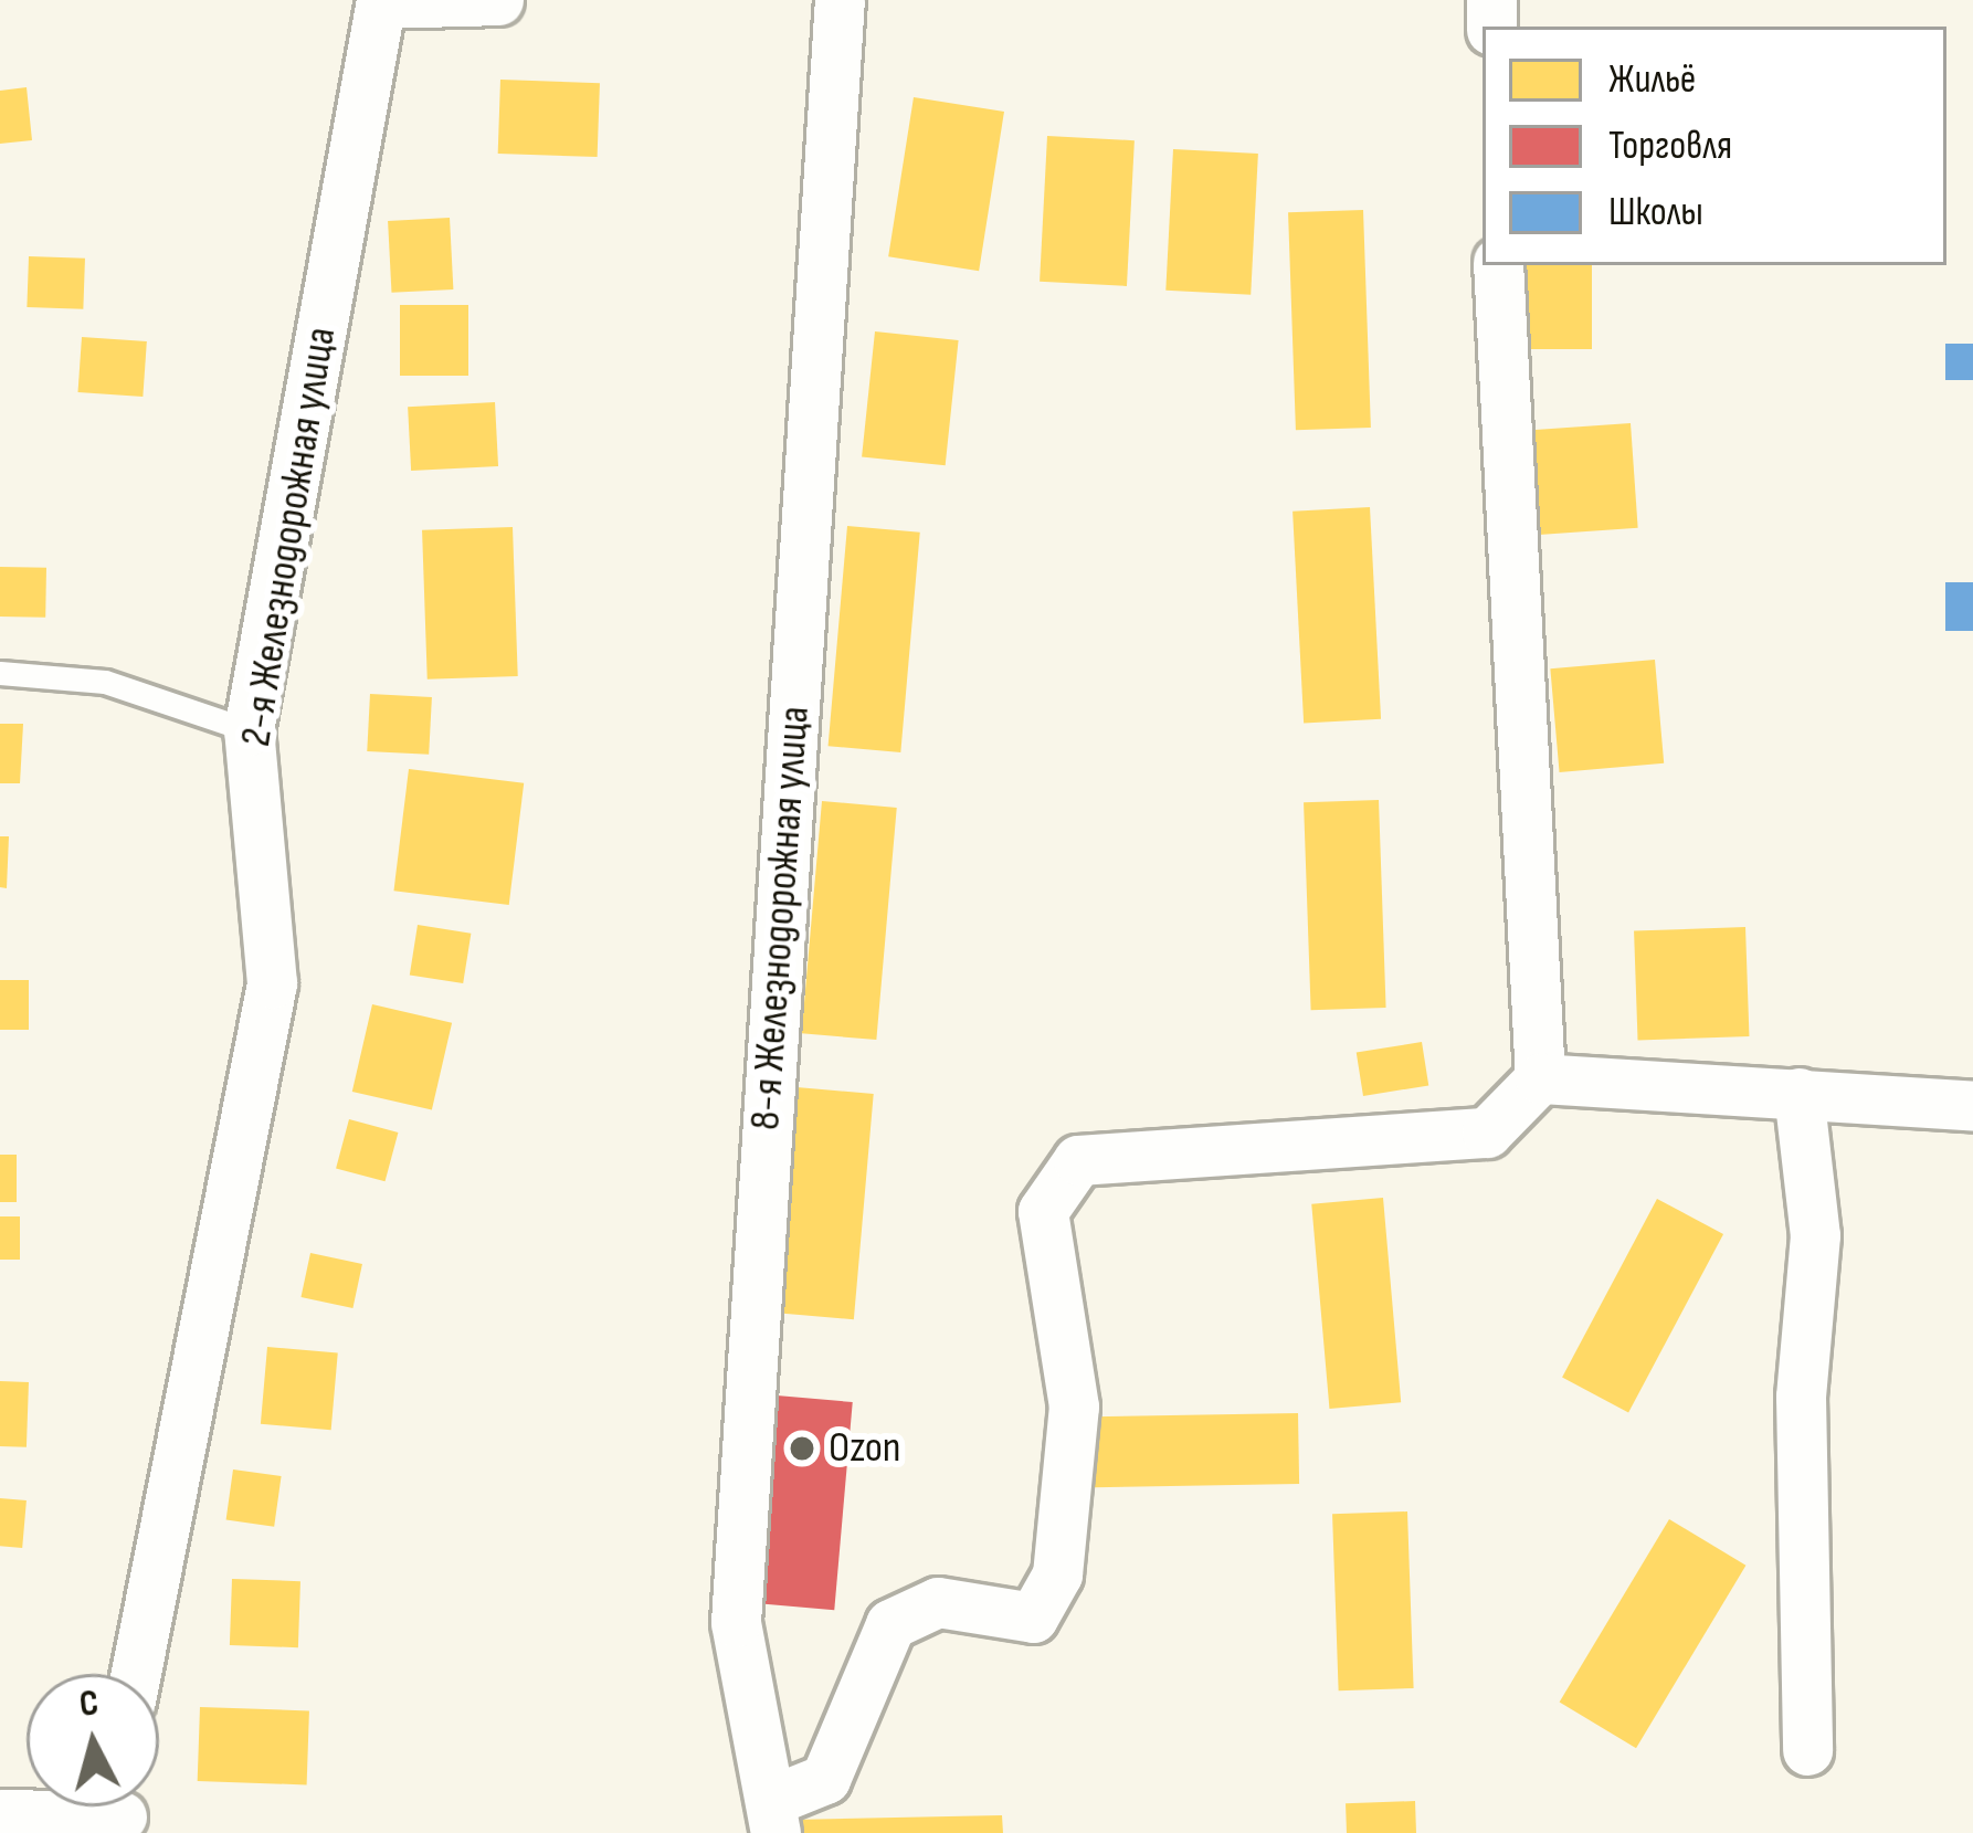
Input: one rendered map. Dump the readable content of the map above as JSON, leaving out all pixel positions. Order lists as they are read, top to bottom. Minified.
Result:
{"streets":{"street":["2-я Железнодорожная улица","8-я Железнодорожная улица"]},"places":["Ozon"],"legend":["Жильё","Торговля","Школы"],"north":"top"}
